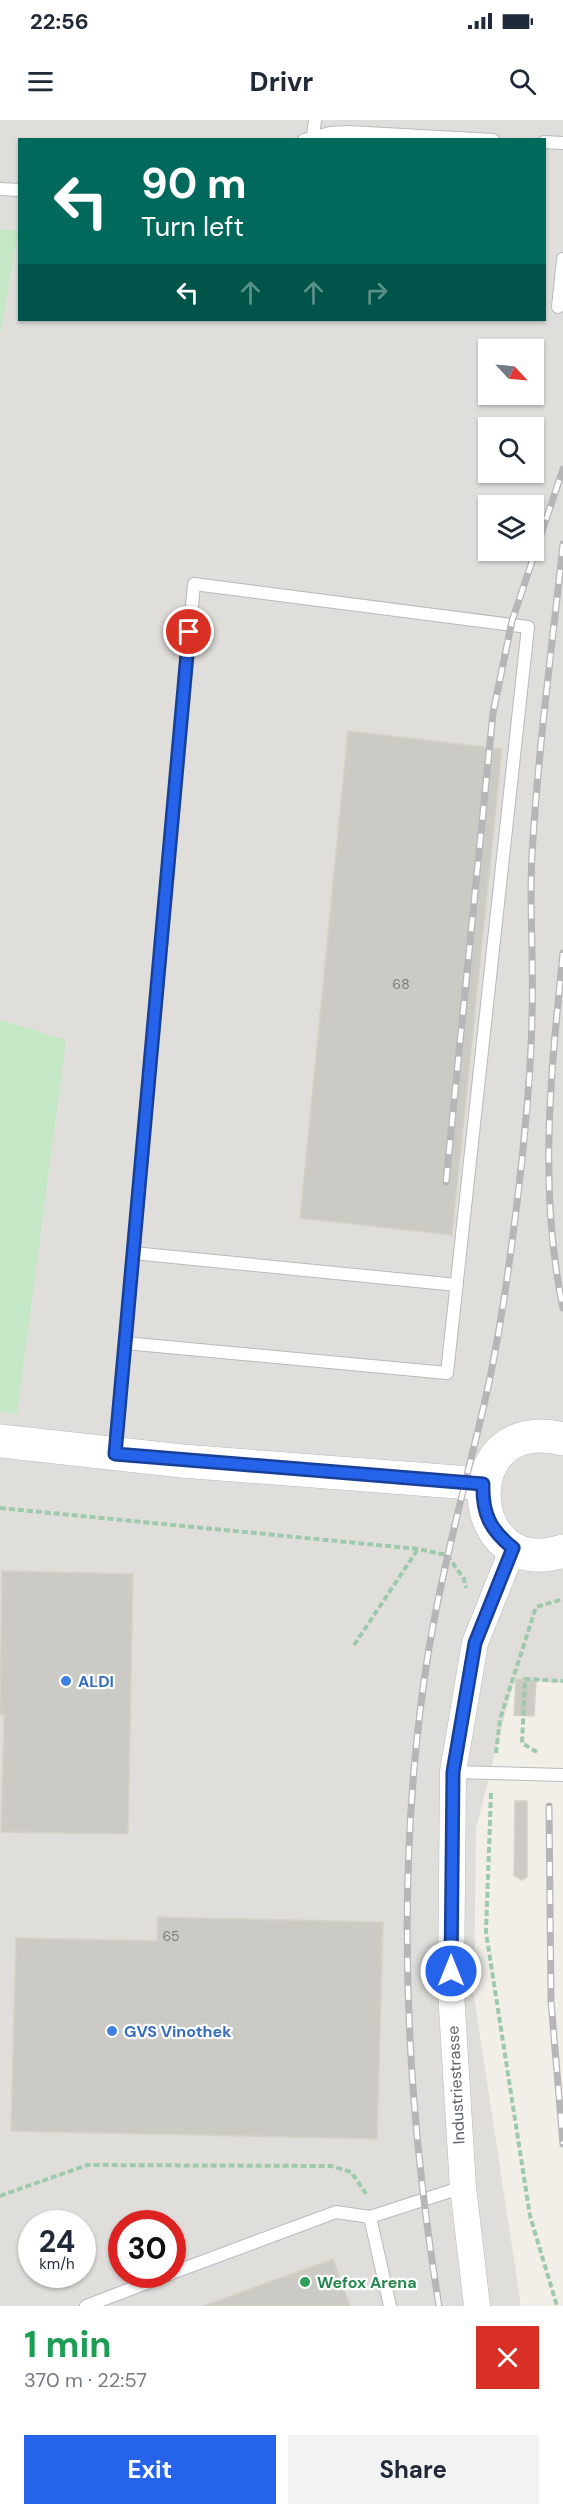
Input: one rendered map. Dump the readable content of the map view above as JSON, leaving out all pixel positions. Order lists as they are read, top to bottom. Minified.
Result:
{"streets":{"street":["Industriestrasse"]},"places":["ALDI","GVS Vinothek","Wefox Arena"],"house_numbers":["68","65"],"north":"bottom right","page":{"status":"22:56","header":"Drivr","turn":["90 m","Turn left"],"speed":"24 km/h","limit":"30","heading":["1 min","370 m · 22:57"],"buttons":["Exit","Share"]}}
